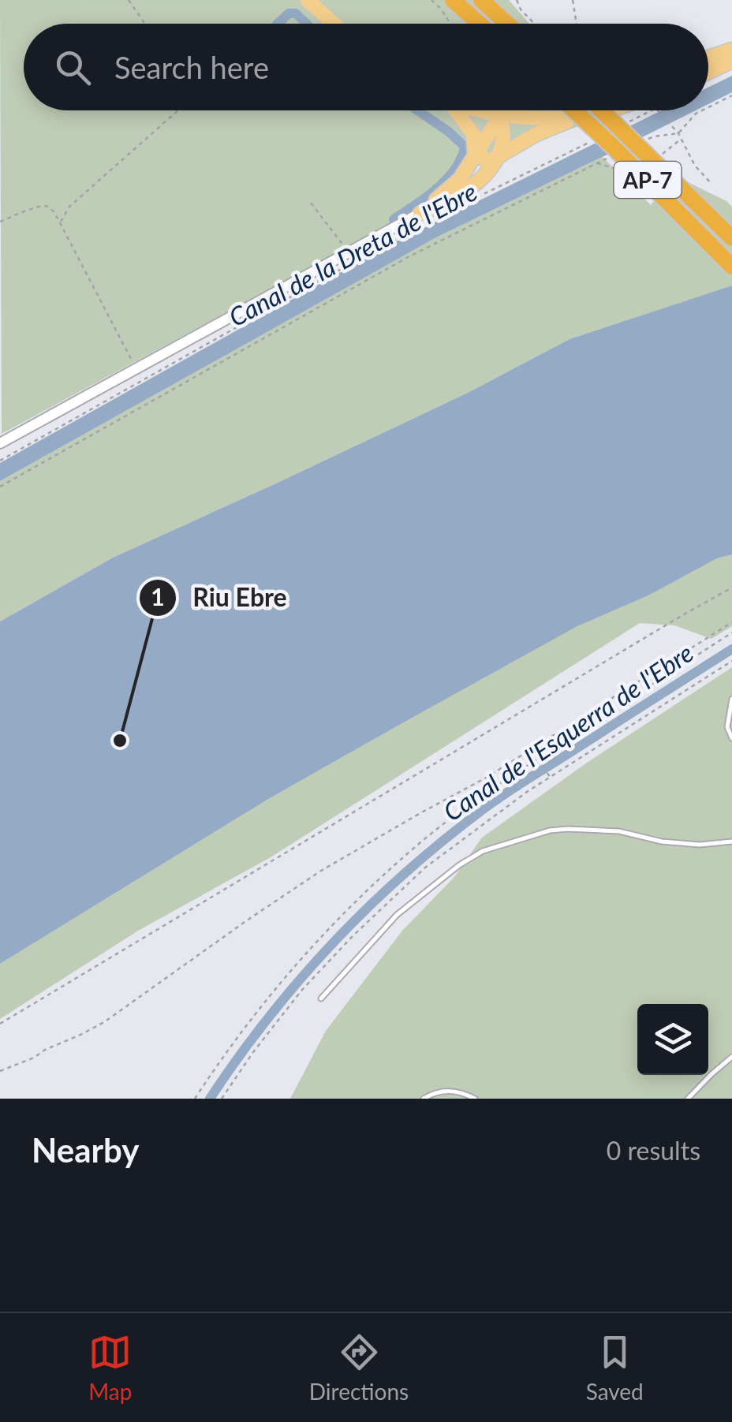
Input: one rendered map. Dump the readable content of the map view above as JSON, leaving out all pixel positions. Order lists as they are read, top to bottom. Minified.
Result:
{"streets":{"highway":["AP-7"]},"water":["Canal de la Dreta de l'Ebre","Canal de l'Esquerra de l'Ebre"],"places":["Riu Ebre"],"page":{"search":"Search here","heading":["Nearby","0 results"],"nav":["Map","Directions","Saved"]}}
